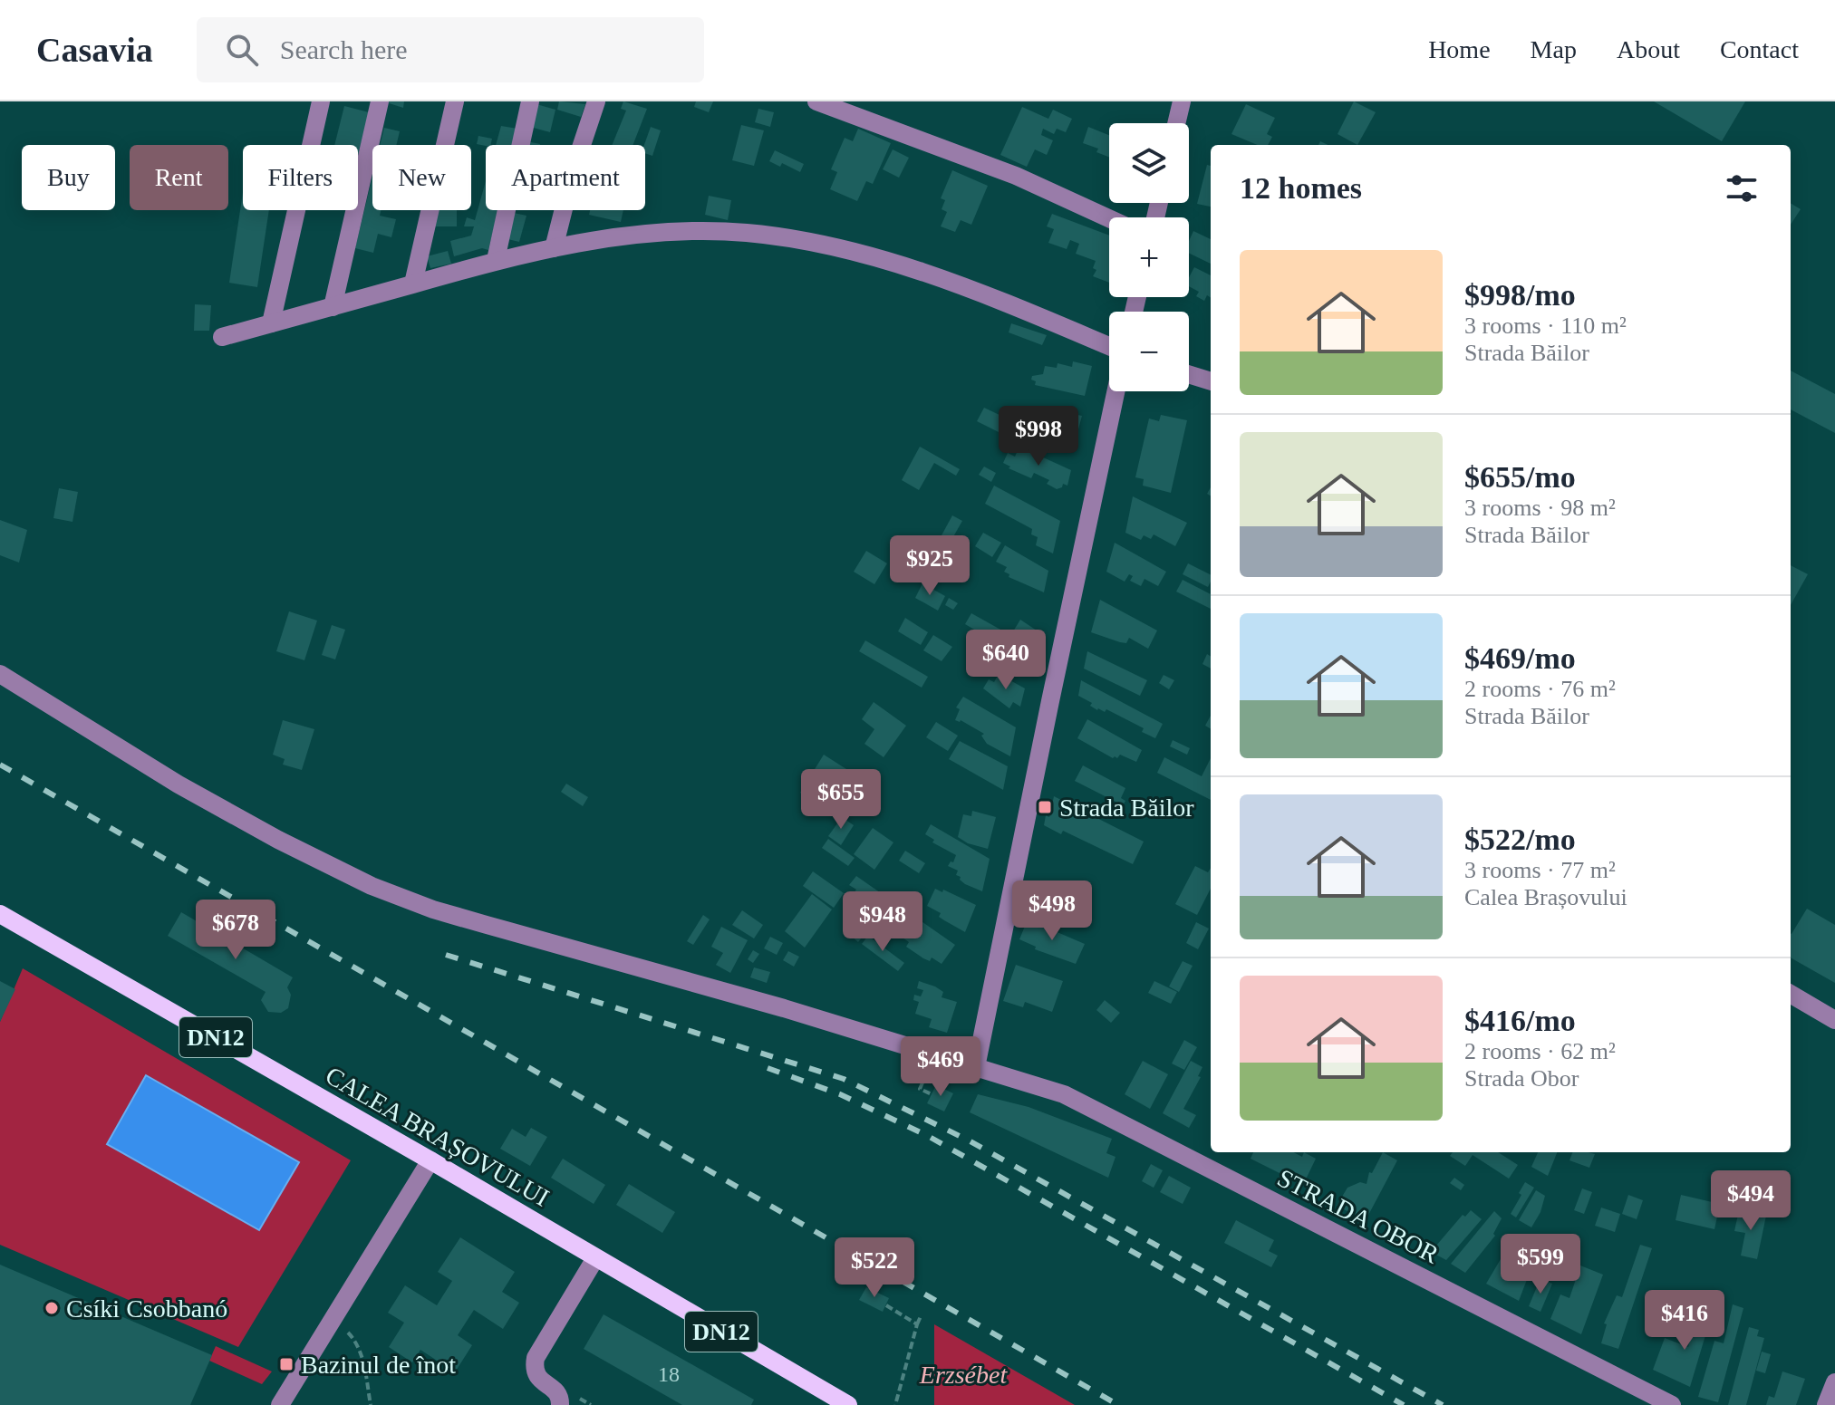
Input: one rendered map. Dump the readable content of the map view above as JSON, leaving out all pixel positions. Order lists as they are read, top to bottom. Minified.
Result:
{"streets":{"main road":["DN12","CALEA BRAȘOVULUI"],"street":["STRADA OBOR"]},"parks":["Erzsébet"],"places":{"transit":["Strada Băilor","Bazinul de înot"],"other":["Csíki Csobbanó"]},"house_numbers":["18"],"page":{"header":"Casavia","search":"Search here","nav":["Home","Map","About","Contact"],"map_buttons":["+","−"],"chip":["Buy","Rent","Filters","New","Apartment"],"heading":"12 homes","list":[{"name":"$998/mo","note":"3 rooms · 110 m² · Strada Băilor"},{"name":"$655/mo","note":"3 rooms · 98 m² · Strada Băilor"},{"name":"$469/mo","note":"2 rooms · 76 m² · Strada Băilor"},{"name":"$522/mo","note":"3 rooms · 77 m² · Calea Brașovului"},{"name":"$416/mo","note":"2 rooms · 62 m² · Strada Obor"}],"price":["$998","$925","$640","$655","$498","$948","$678","$469","$494","$599","$522","$416"]}}
